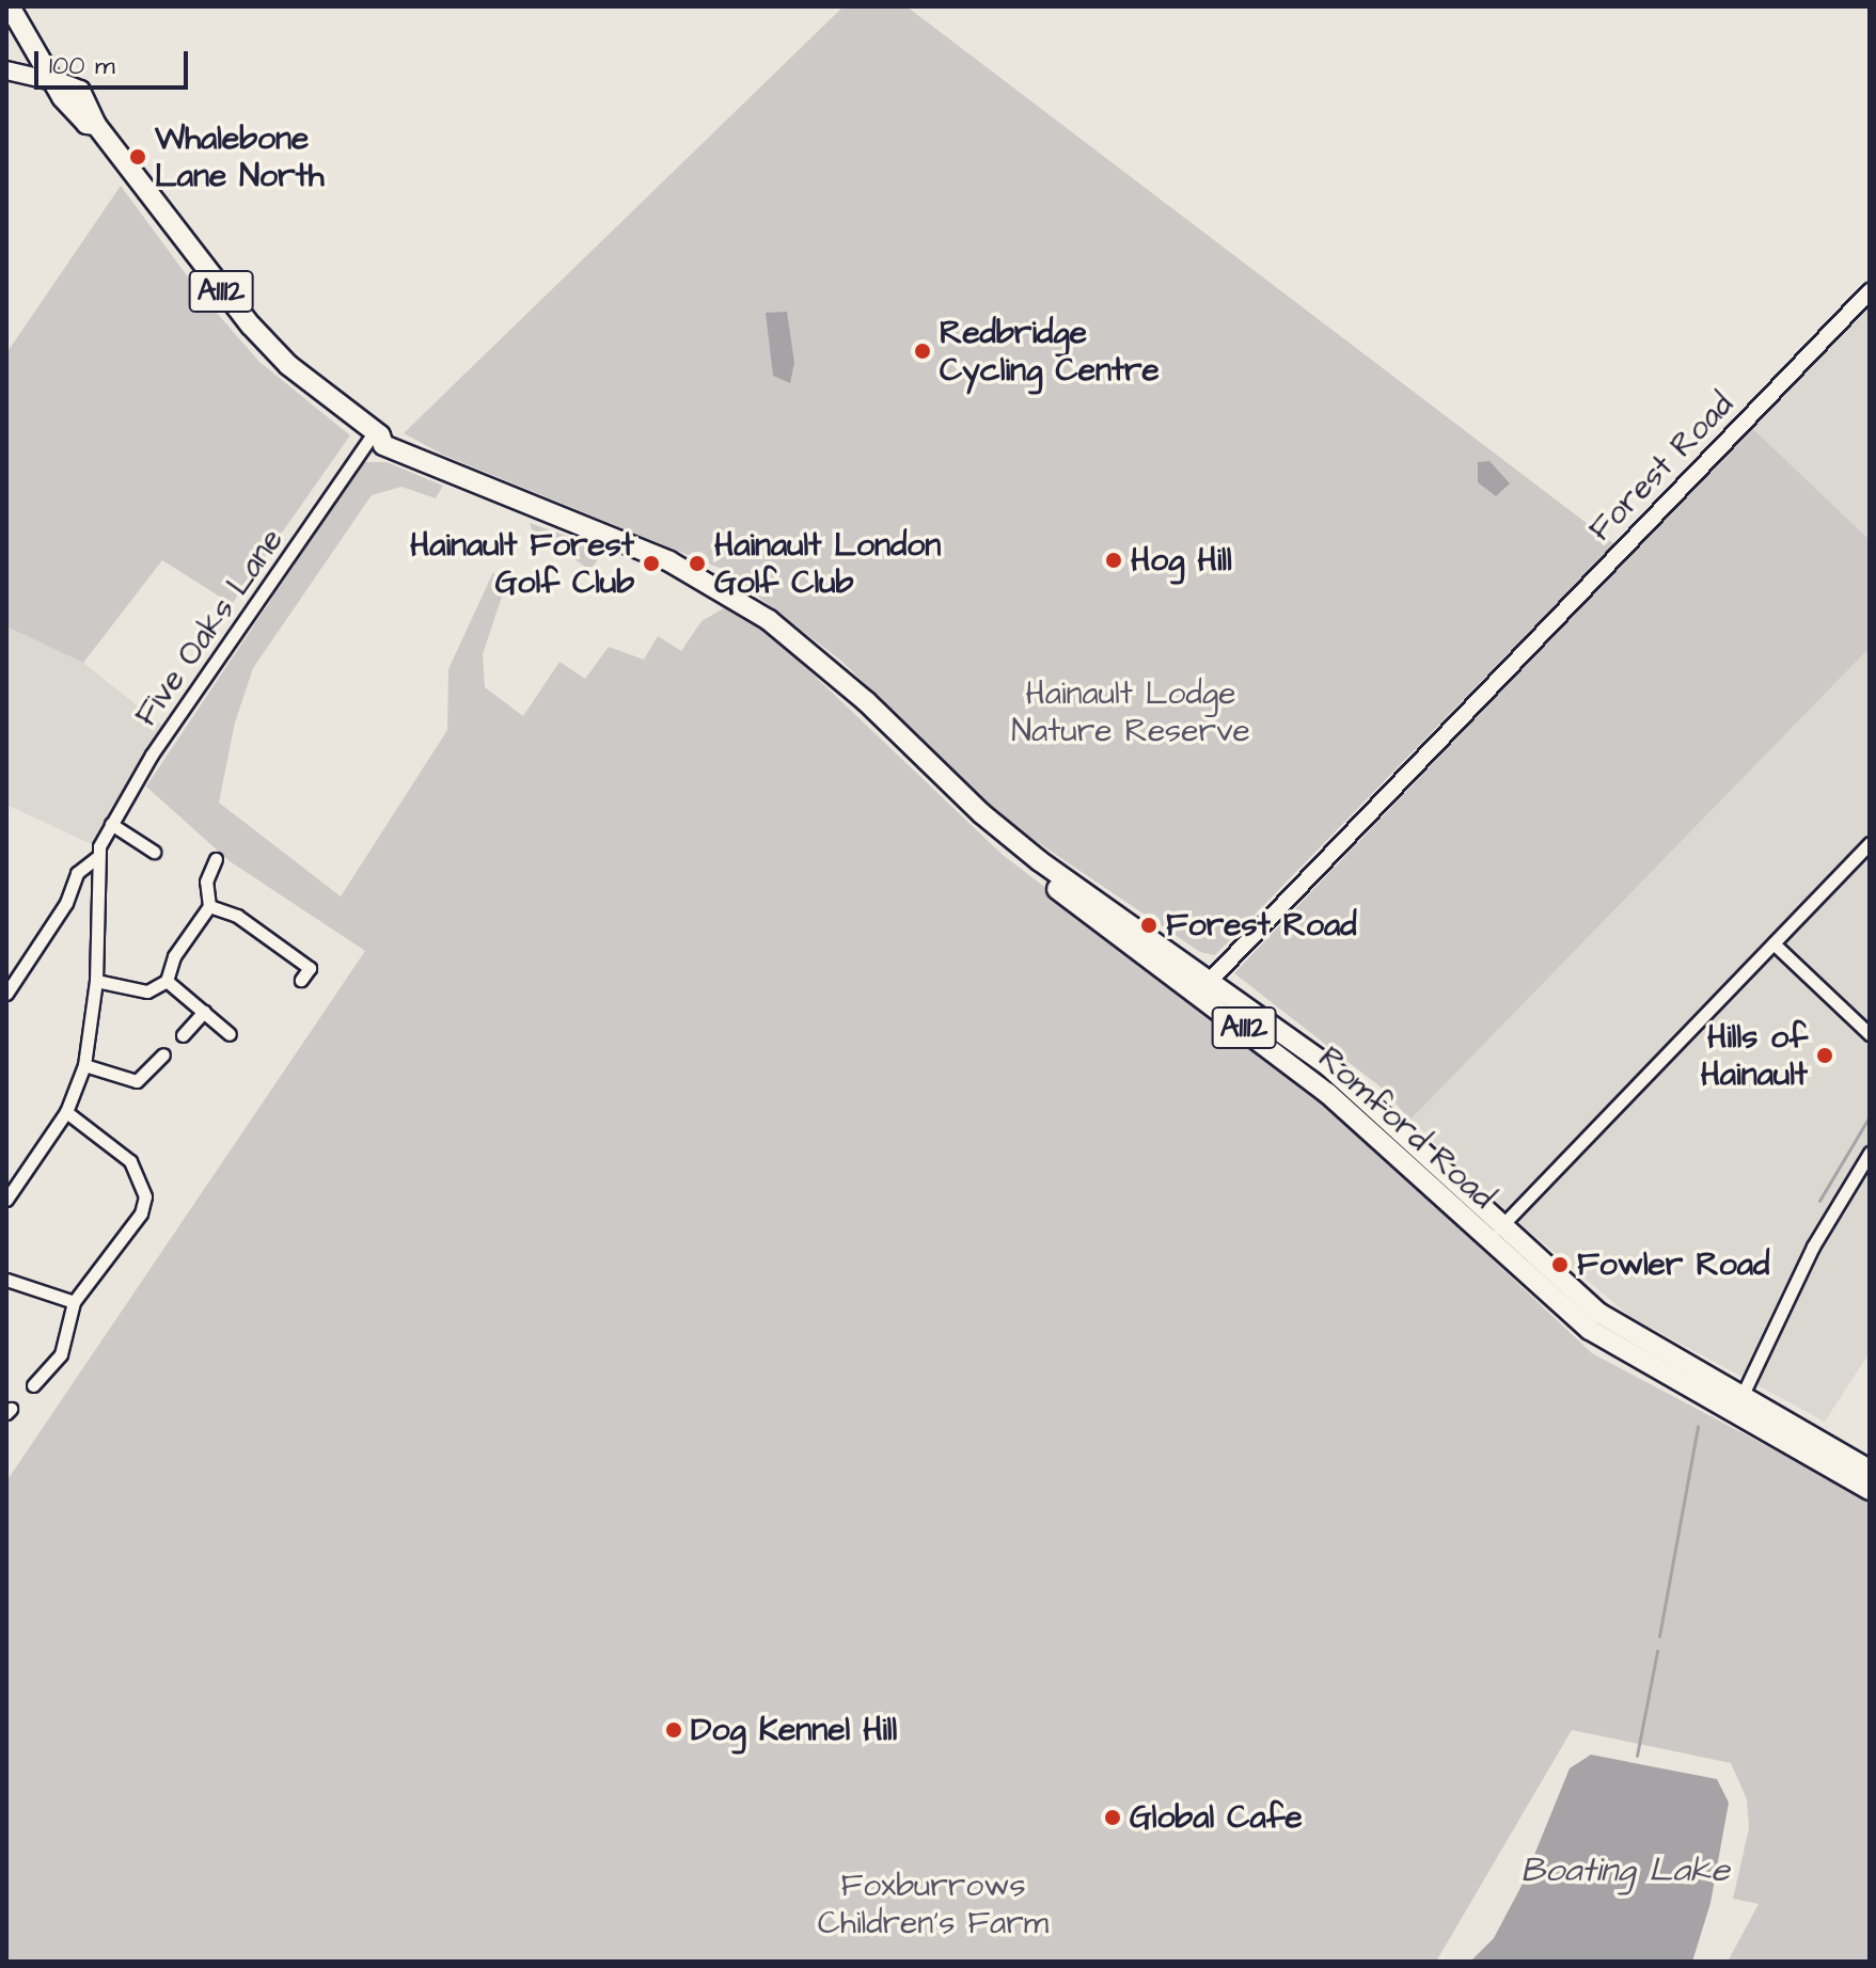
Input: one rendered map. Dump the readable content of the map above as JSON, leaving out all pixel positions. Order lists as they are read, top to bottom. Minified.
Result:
{"streets":{"main road":["A1112","Romford Road"],"street":["Forest Road","Five Oaks Lane"]},"crossings":[["A1112","Romford Road"],["Forest Road","Romford Road"],["Five Oaks Lane","Romford Road"]],"water":["Boating Lake"],"parks":["Hainault Lodge Nature Reserve","Foxburrows Children's Farm"],"places":["Whalebone Lane North","Redbridge Cycling Centre","Hog Hill","Hainault Forest Golf Club","Hainault London Golf Club","Forest Road","Hills of Hainault","Fowler Road","Dog Kennel Hill","Global Cafe"],"scale_bar":"100 m"}
